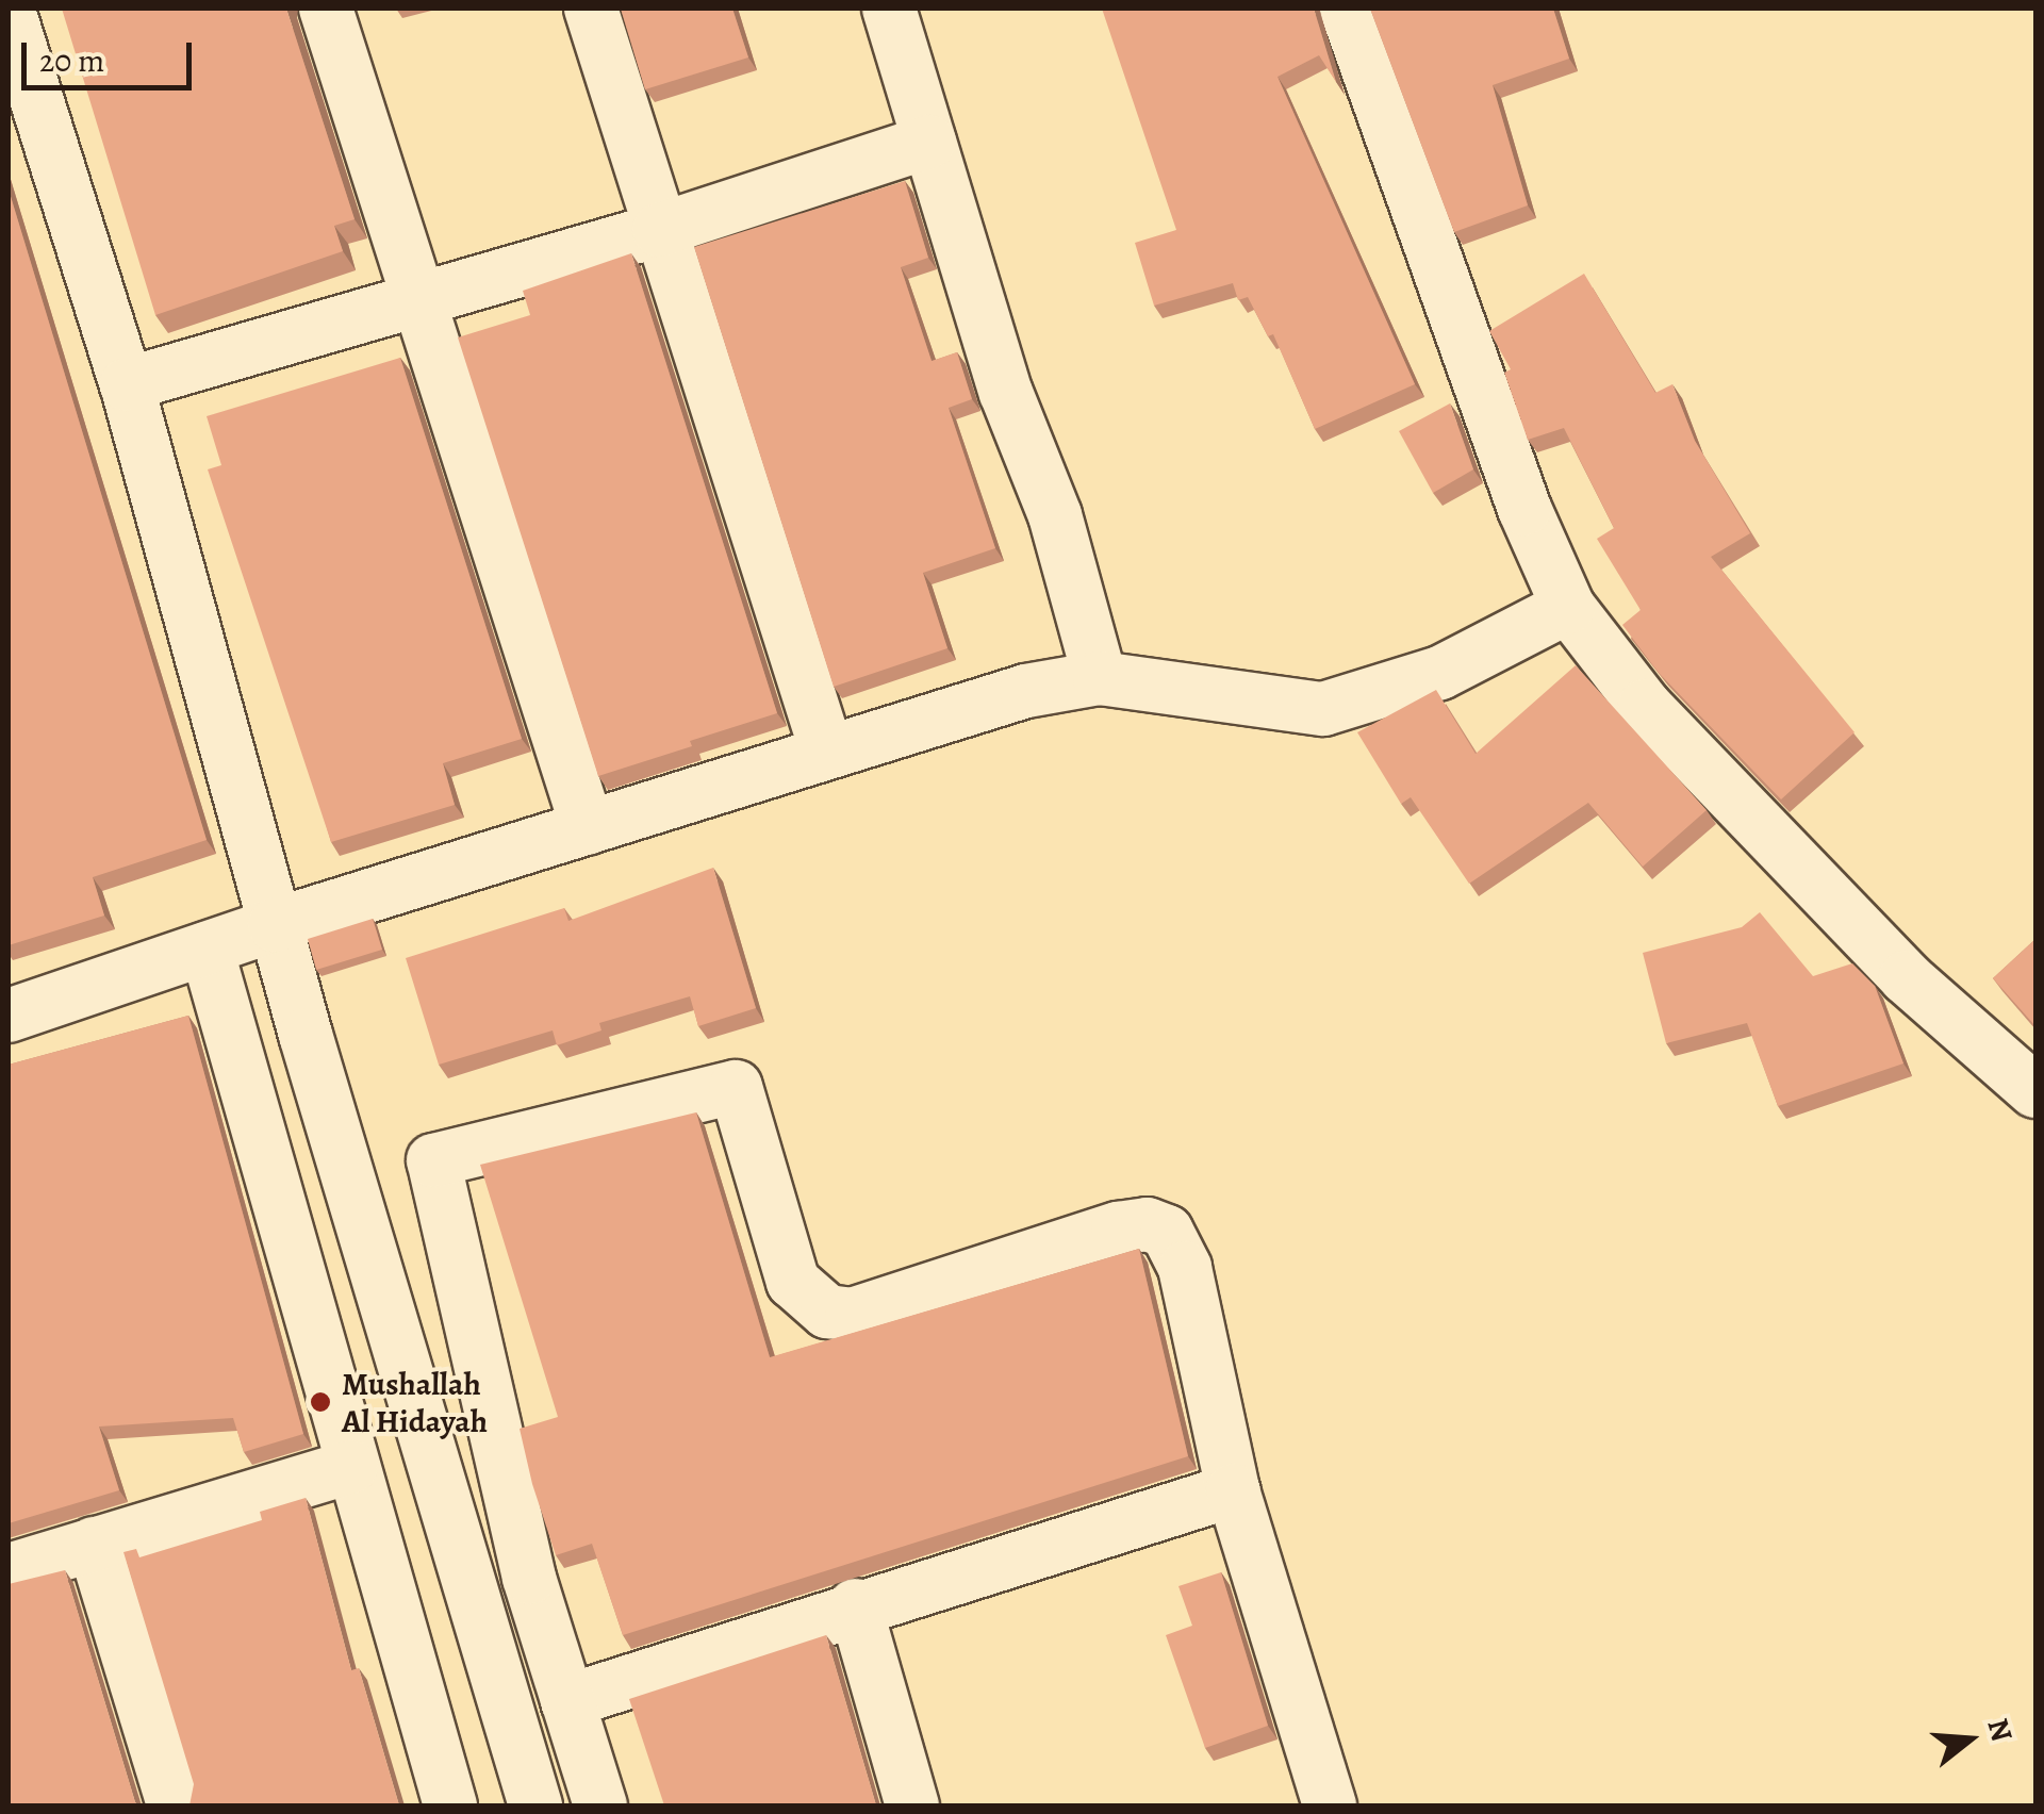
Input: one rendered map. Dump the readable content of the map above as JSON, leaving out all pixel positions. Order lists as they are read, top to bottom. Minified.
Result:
{"places":["Mushallah Al Hidayah"],"scale_bar":"20 m","north":"right"}
